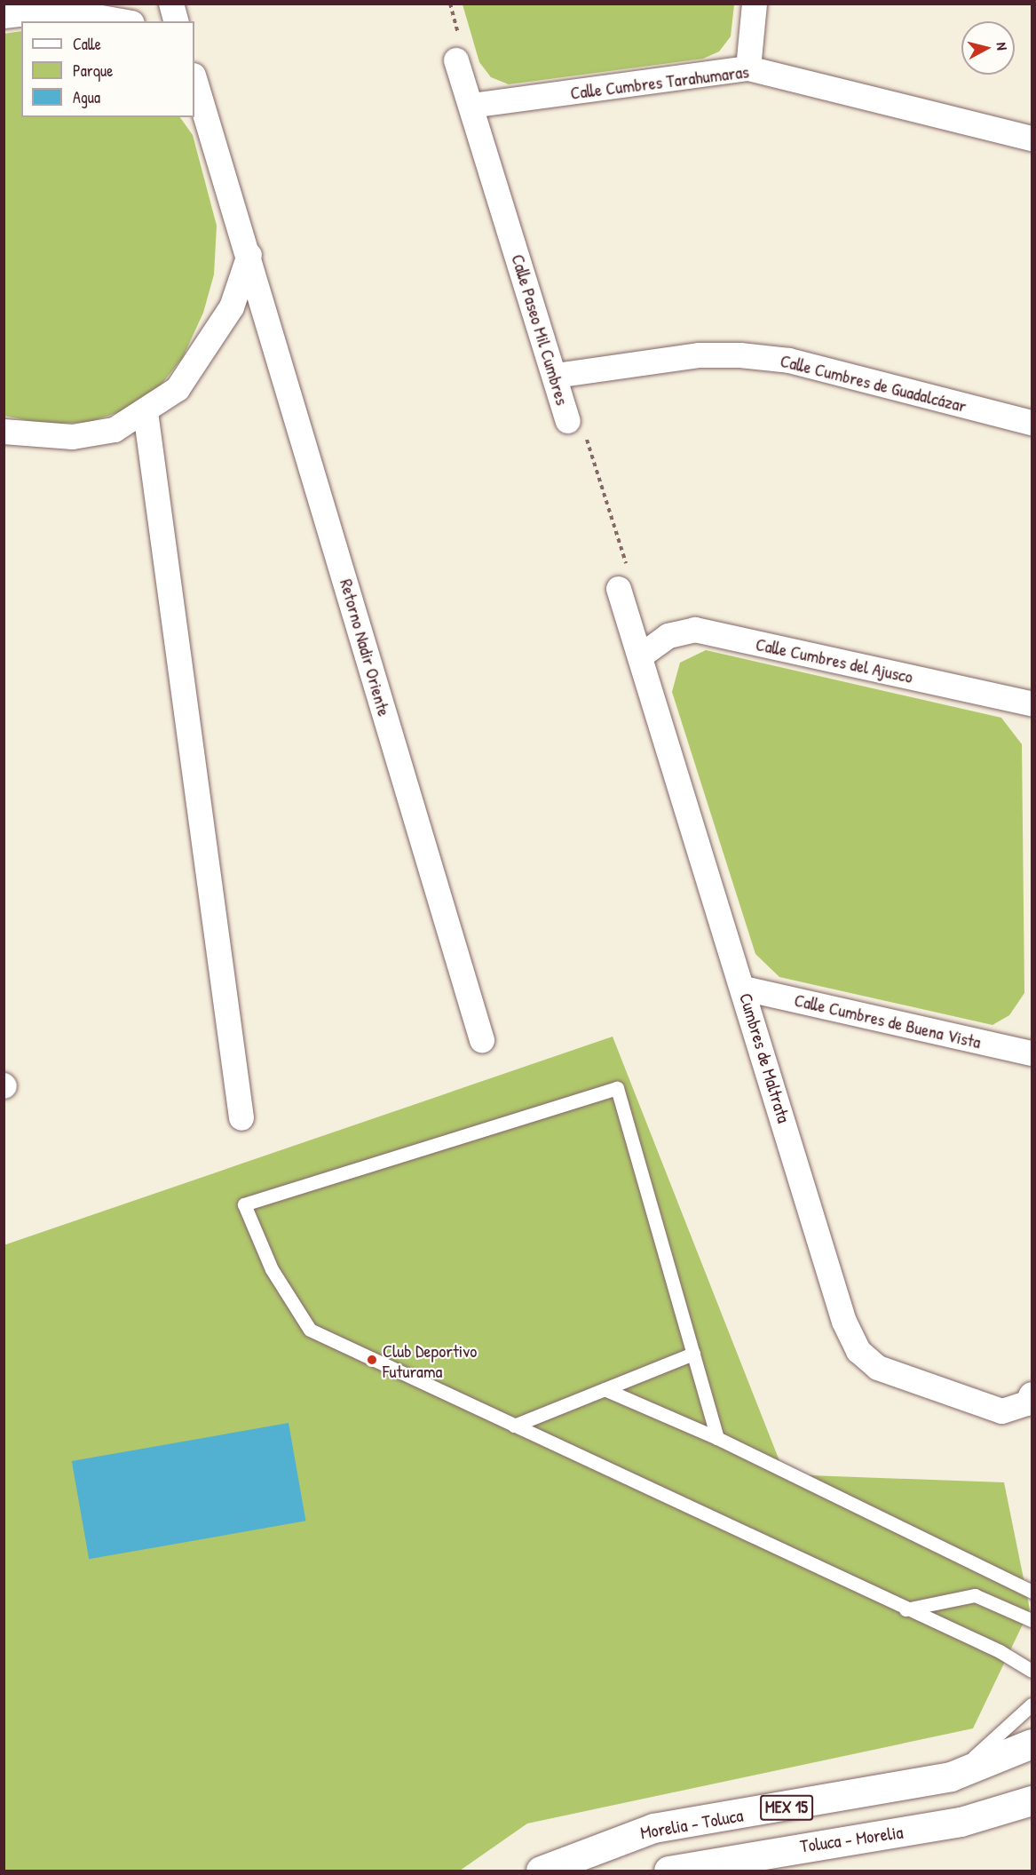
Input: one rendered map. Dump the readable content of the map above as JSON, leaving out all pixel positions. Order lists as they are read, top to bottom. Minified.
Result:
{"streets":{"main road":["MEX 15","Morelia - Toluca","Toluca - Morelia"],"street":["Calle Cumbres Tarahumaras","Calle Paseo Mil Cumbres","Calle Cumbres de Guadalcázar","Retorno Nadir Oriente","Calle Cumbres del Ajusco","Calle Cumbres de Buena Vista","Cumbres de Maltrata"]},"crossings":[["Calle Cumbres Tarahumaras","Calle Paseo Mil Cumbres"],["Calle Paseo Mil Cumbres","Calle Cumbres de Guadalcázar"],["Calle Paseo Mil Cumbres","Cumbres de Maltrata"],["Calle Cumbres del Ajusco","Cumbres de Maltrata"],["Calle Cumbres de Buena Vista","Cumbres de Maltrata"]],"places":["Club Deportivo Futurama"],"legend":["Calle","Parque","Agua"],"north":"right"}
